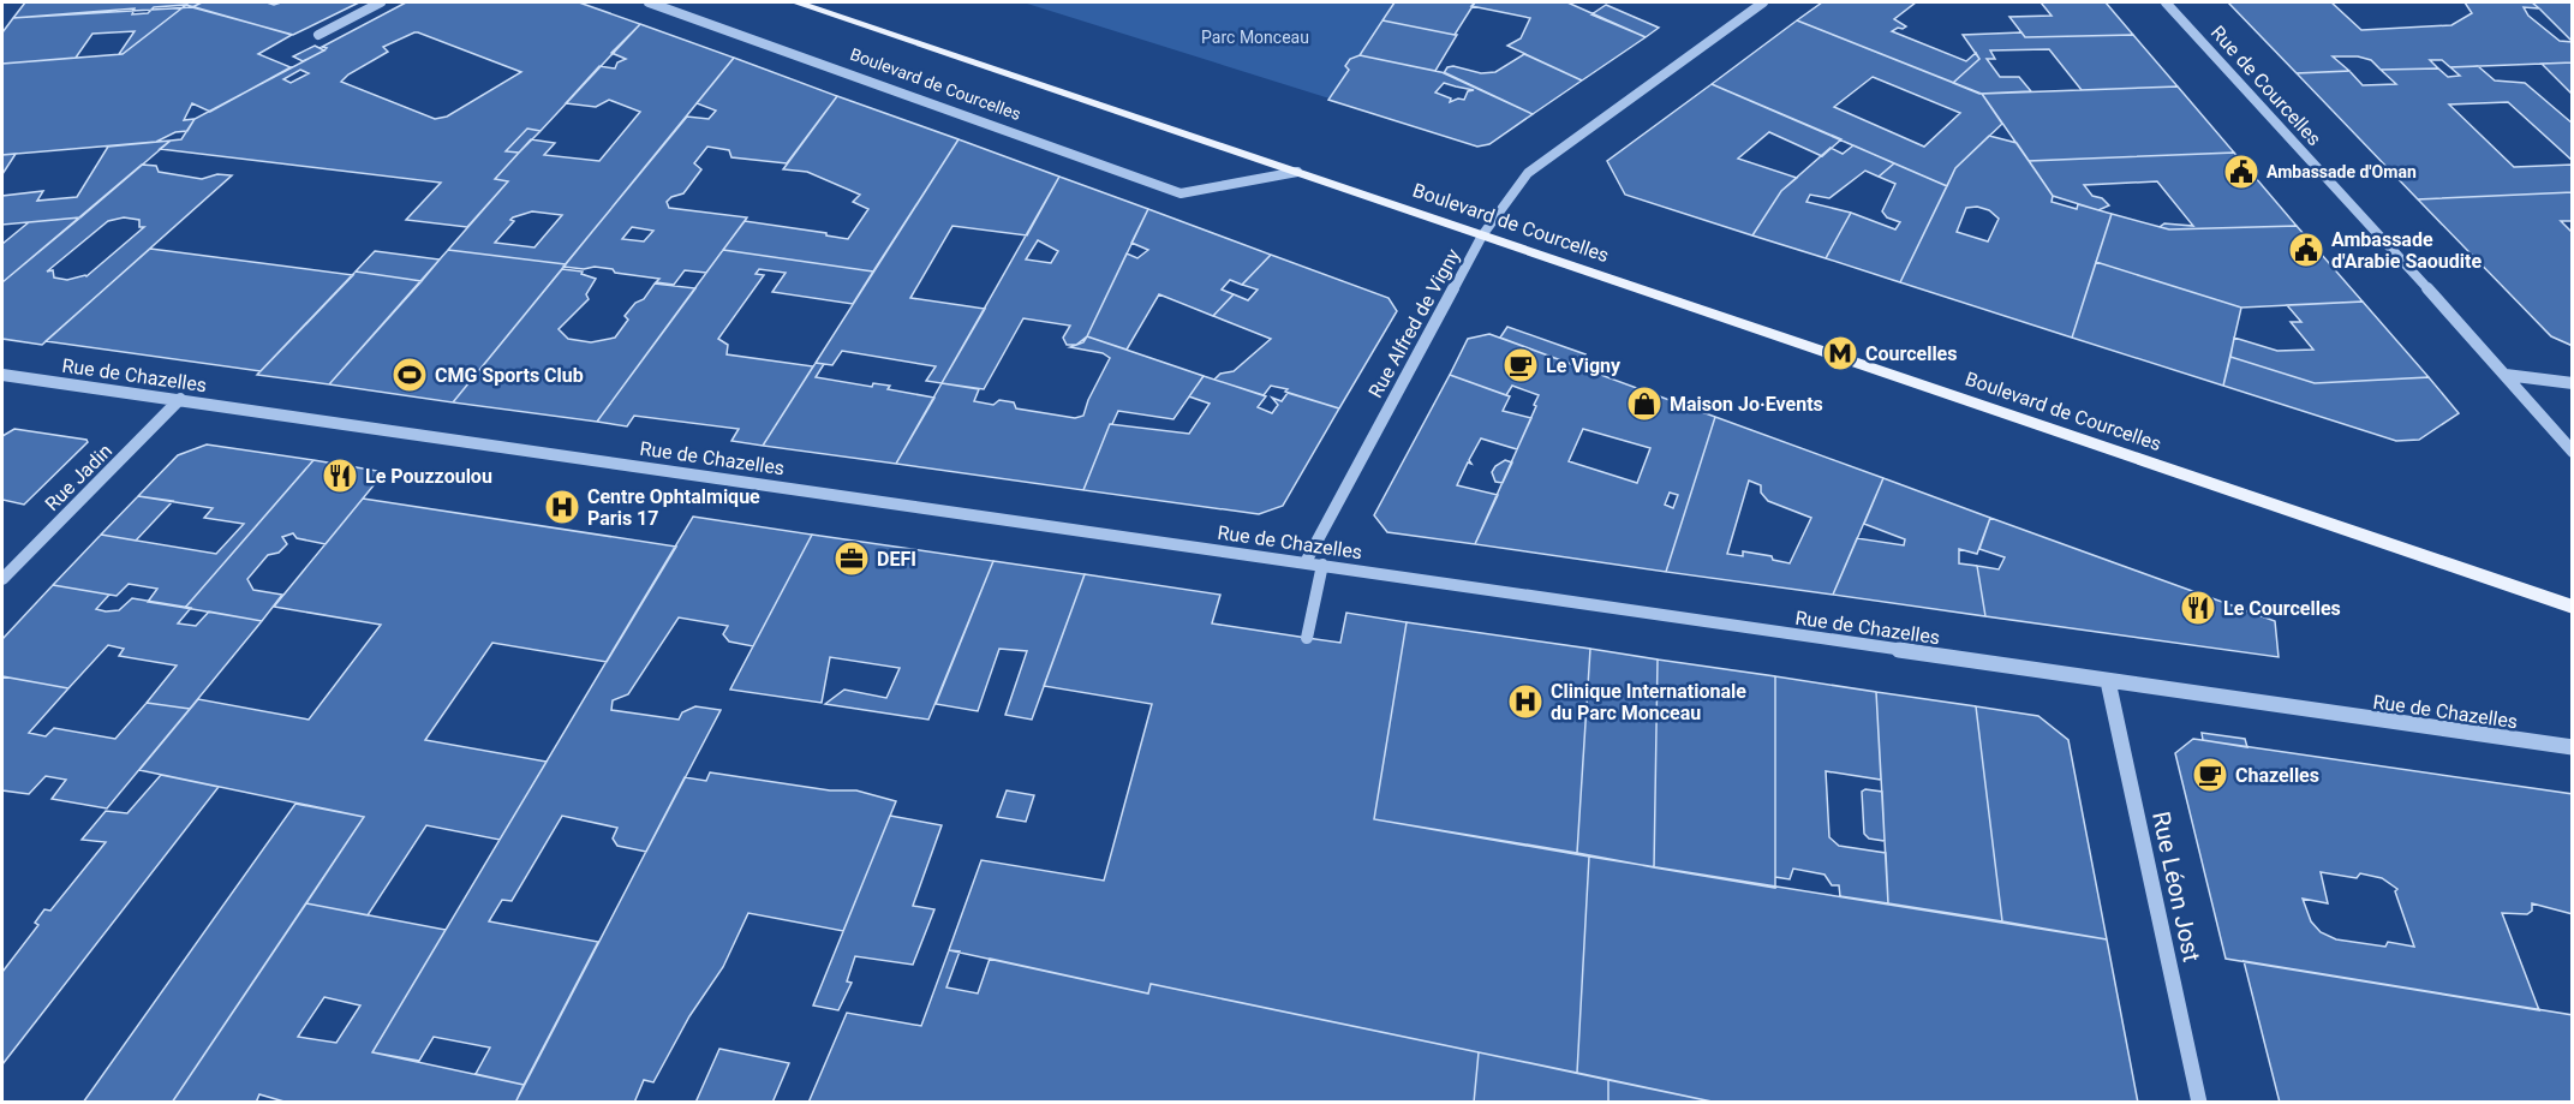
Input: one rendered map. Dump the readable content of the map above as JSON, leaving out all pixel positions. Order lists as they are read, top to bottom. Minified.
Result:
{"streets":{"main road":["Boulevard de Courcelles"],"street":["Rue de Courcelles","Rue Alfred de Vigny","Rue de Chazelles","Rue Jadin","Rue Léon Jost"]},"crossings":[["Boulevard de Courcelles","Rue Alfred de Vigny"],["Rue Alfred de Vigny","Rue de Chazelles"],["Rue de Chazelles","Rue Jadin"],["Rue de Chazelles","Rue Léon Jost"]],"parks":["Parc Monceau"],"places":{"public building":["Ambassade d'Oman","Ambassade d'Arabie Saoudite"],"metro station":["Courcelles"],"cafe":["Le Vigny","Chazelles"],"sports":["CMG Sports Club"],"shop":["Maison Jo·Events"],"restaurant":["Le Pouzzoulou","Le Courcelles"],"hospital":["Centre Ophtalmique Paris 17","Clinique Internationale du Parc Monceau"],"office":["DEFI"]}}
